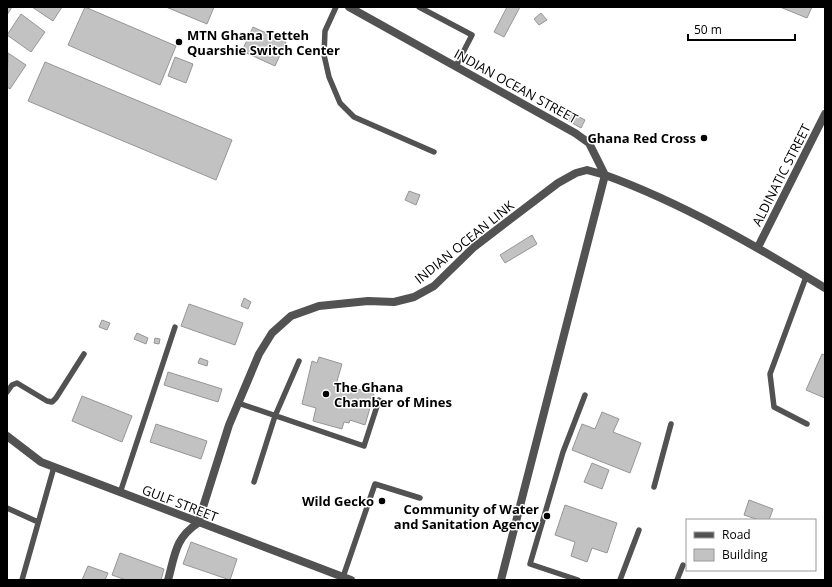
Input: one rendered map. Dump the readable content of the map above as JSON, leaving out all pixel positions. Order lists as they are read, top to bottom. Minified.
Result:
{"streets":{"street":["INDIAN OCEAN STREET","ALDINATIC STREET","INDIAN OCEAN LINK","GULF STREET"]},"crossings":[["INDIAN OCEAN STREET","INDIAN OCEAN LINK"],["INDIAN OCEAN LINK","GULF STREET"]],"places":["MTN Ghana Tetteh Quarshie Switch Center","Ghana Red Cross","The Ghana Chamber of Mines","Wild Gecko","Community of Water and Sanitation Agency"],"legend":["Road","Building"],"scale_bar":"50 m"}
